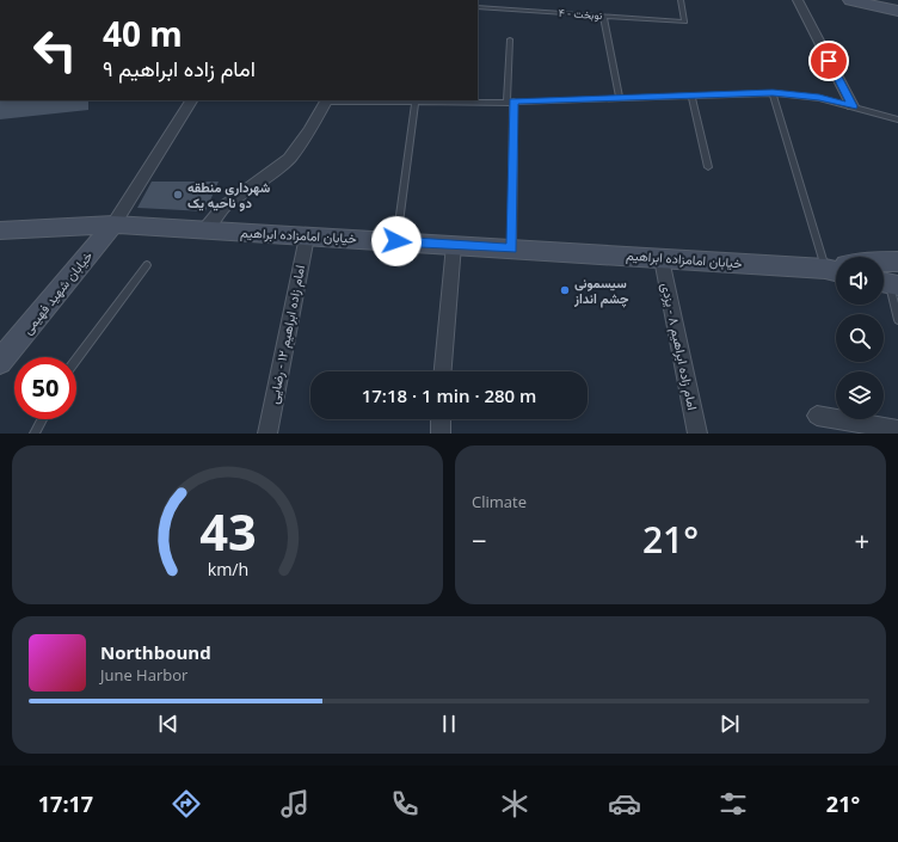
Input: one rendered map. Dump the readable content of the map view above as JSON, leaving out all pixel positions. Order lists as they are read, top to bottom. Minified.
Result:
{"streets":{"main road":["خیابان امامزاده ابراهیم","خیابان شهید فهیمی"],"street":["امام زاده ابراهیم ۱۲ - رضایی","امام زاده ابراهیم ۸ - یزدی"],"lane":["۴ - نوبخت"]},"crossings":[["خیابان امامزاده ابراهیم","خیابان شهید فهیمی"],["خیابان امامزاده ابراهیم","امام زاده ابراهیم ۱۲ - رضایی"],["خیابان امامزاده ابراهیم","امام زاده ابراهیم ۸ - یزدی"]],"places":["شهرداری منطقه دو ناحیه یک","سیسمونی چشم انداز"],"page":{"turn":["40 m","امام زاده ابراهيم ۹"],"limit":"50","trip":"17:18 · 1 min · 280 m","tile":"Climate","heat":["−","21°","+"],"song":["Northbound","June Harbor"],"tabs":["17:17","21°"],"gauge":["43","km/h"]}}
